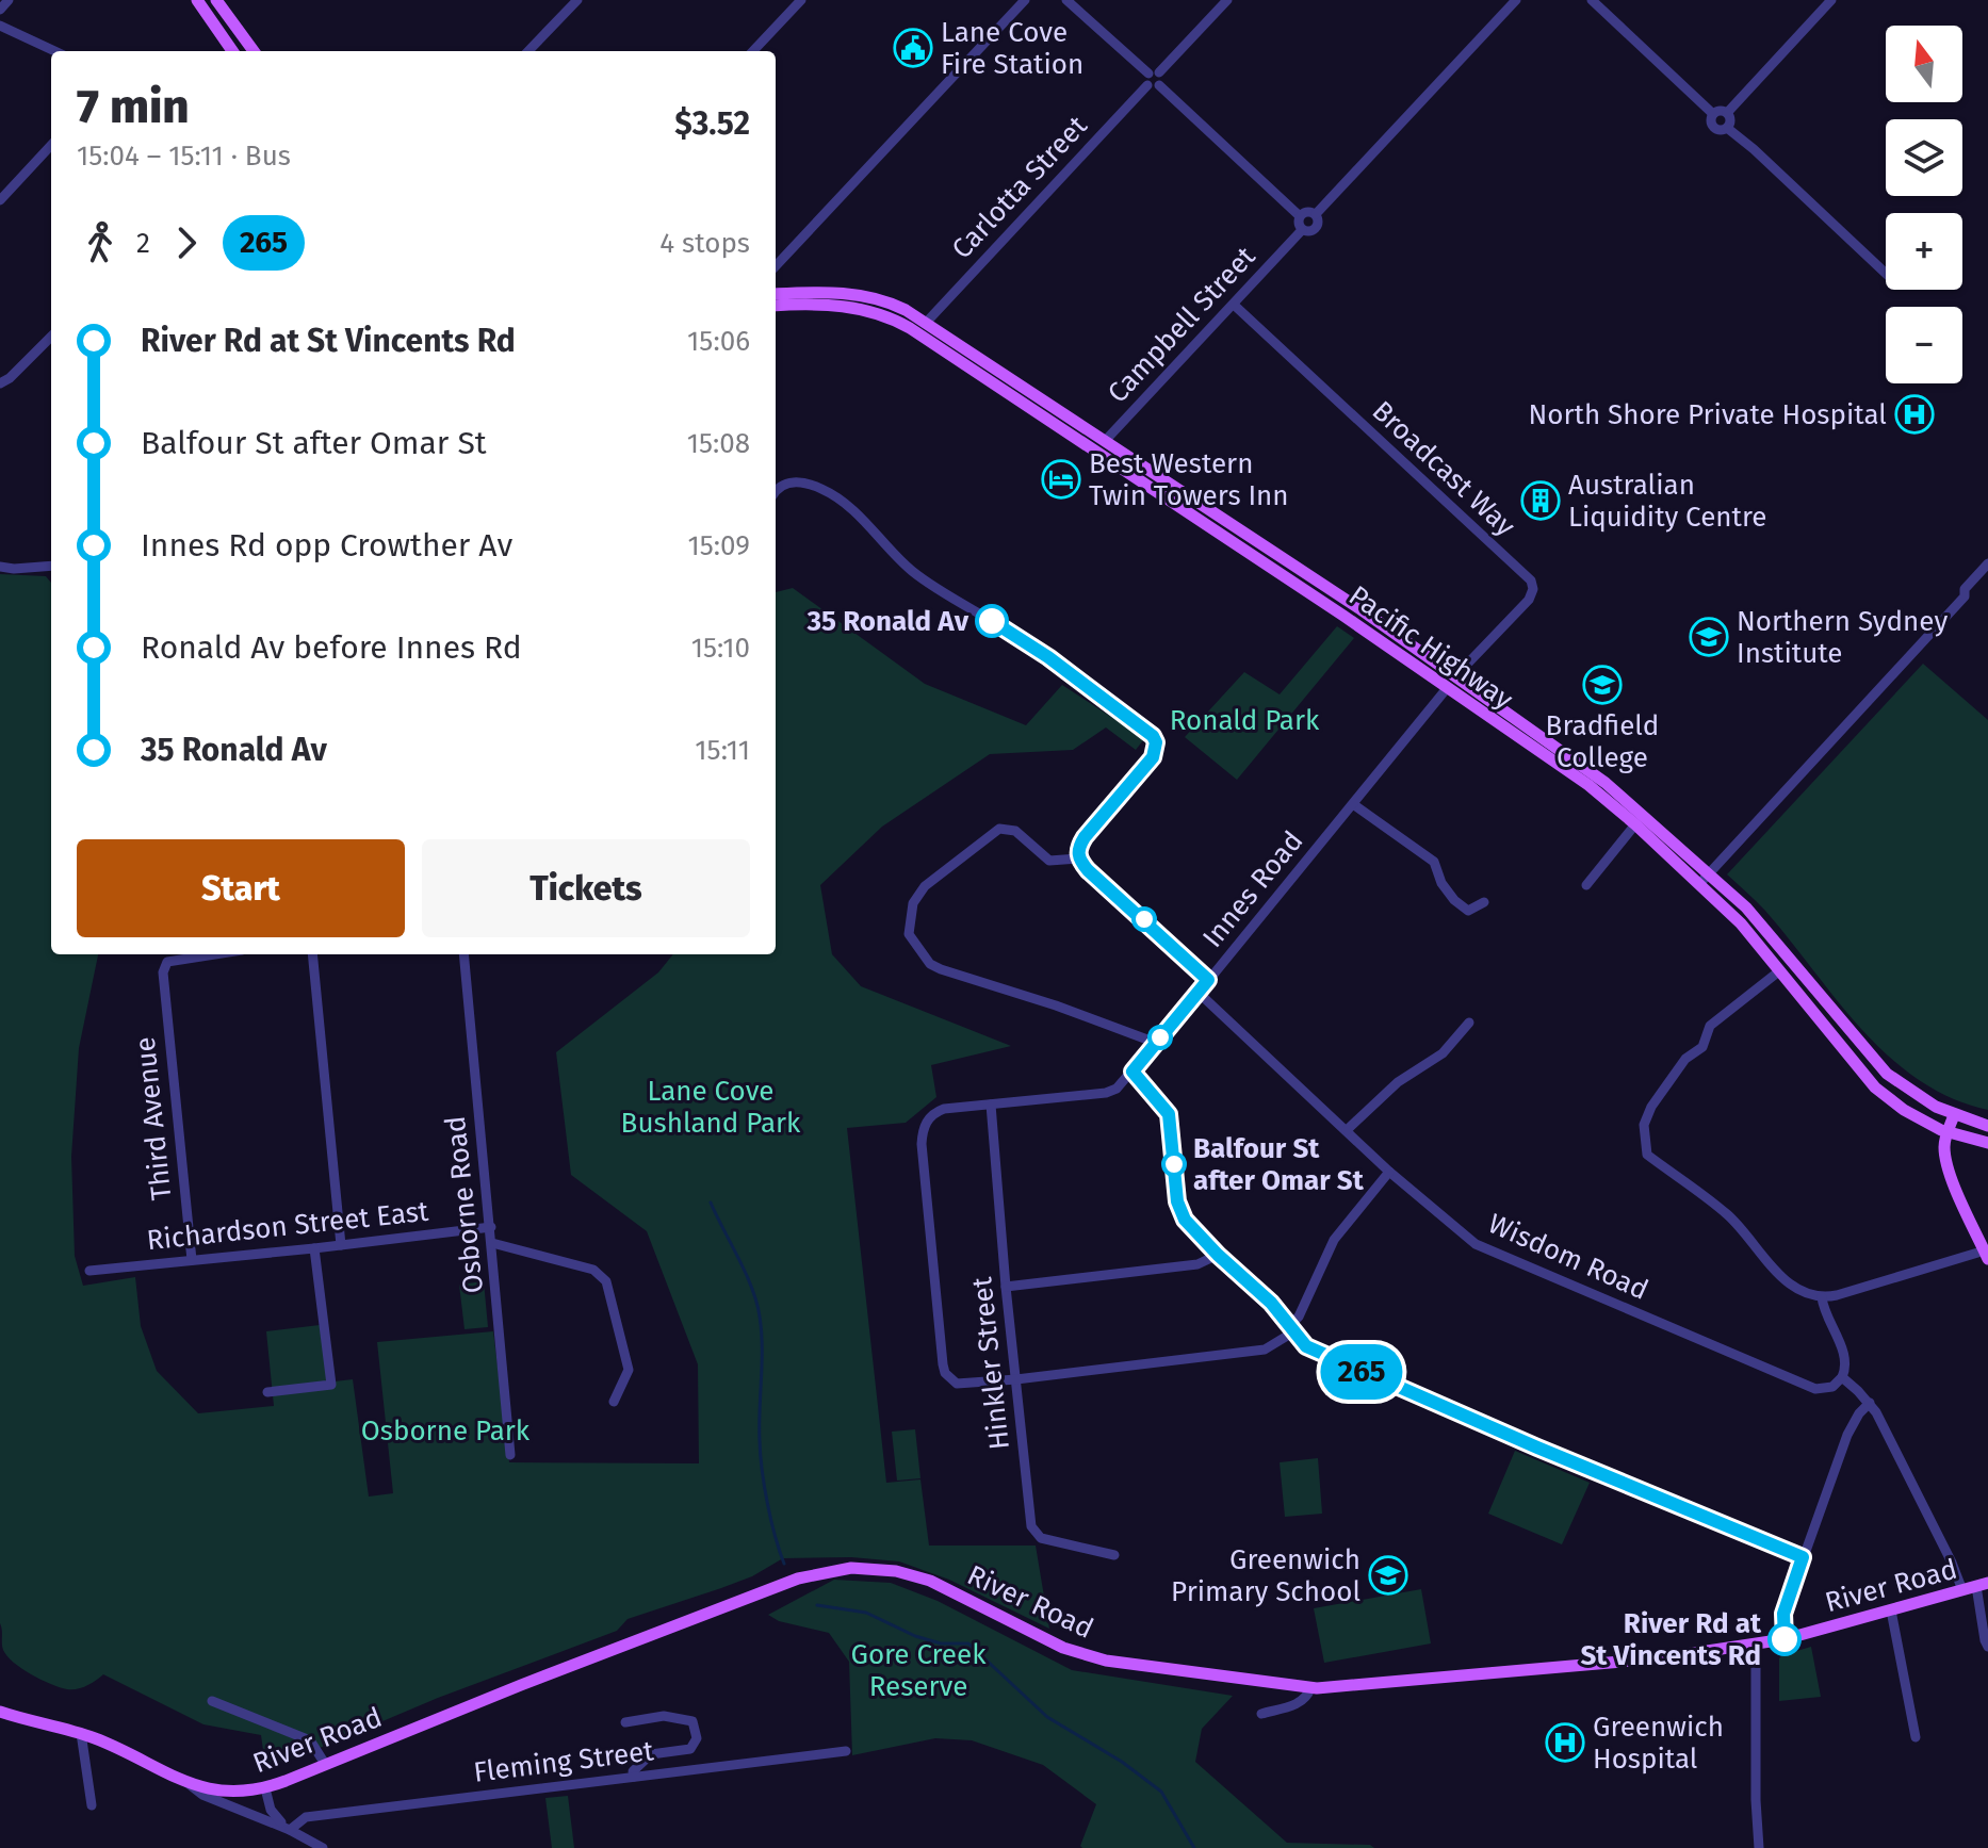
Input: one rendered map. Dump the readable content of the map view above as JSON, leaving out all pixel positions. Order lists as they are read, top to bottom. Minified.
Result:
{"streets":{"main road":["Campbell Street","Pacific Highway","River Road"],"street":["Carlotta Street","Broadcast Way","Innes Road","Third Avenue","Osborne Road","Richardson Street East","Wisdom Road","Hinkler Street","Fleming Street"]},"crossings":[["Carlotta Street","Pacific Highway"],["Campbell Street","Broadcast Way"],["Campbell Street","Pacific Highway"],["Broadcast Way","Pacific Highway"],["Pacific Highway","Innes Road"],["Innes Road","Wisdom Road"],["Innes Road","Hinkler Street"],["Third Avenue","Richardson Street East"],["Osborne Road","Richardson Street East"]],"parks":["Ronald Park","Lane Cove Bushland Park","Osborne Park","Gore Creek Reserve"],"places":{"public building":["Lane Cove Fire Station"],"hospital":["North Shore Private Hospital","Greenwich Hospital"],"hotel":["Best Western Twin Towers Inn"],"building":["Australian Liquidity Centre"],"other":["35 Ronald Av","Balfour St after Omar St","River Rd at St Vincents Rd"],"school or university":["Northern Sydney Institute","Bradfield College","Greenwich Primary School"]},"lines":["bus line 265"],"north":"top","page":{"on_map":"265","map_buttons":["+","−"],"heading":["7 min","15:04 – 15:11 · Bus","$3.52"],"legs":["2","265","4 stops"],"list":[{"name":"River Rd at St Vincents Rd","value":"15:06"},{"name":"Balfour St after Omar St","value":"15:08"},{"name":"Innes Rd opp Crowther Av","value":"15:09"},{"name":"Ronald Av before Innes Rd","value":"15:10"},{"name":"35 Ronald Av","value":"15:11"}],"buttons":["Start","Tickets"]}}
